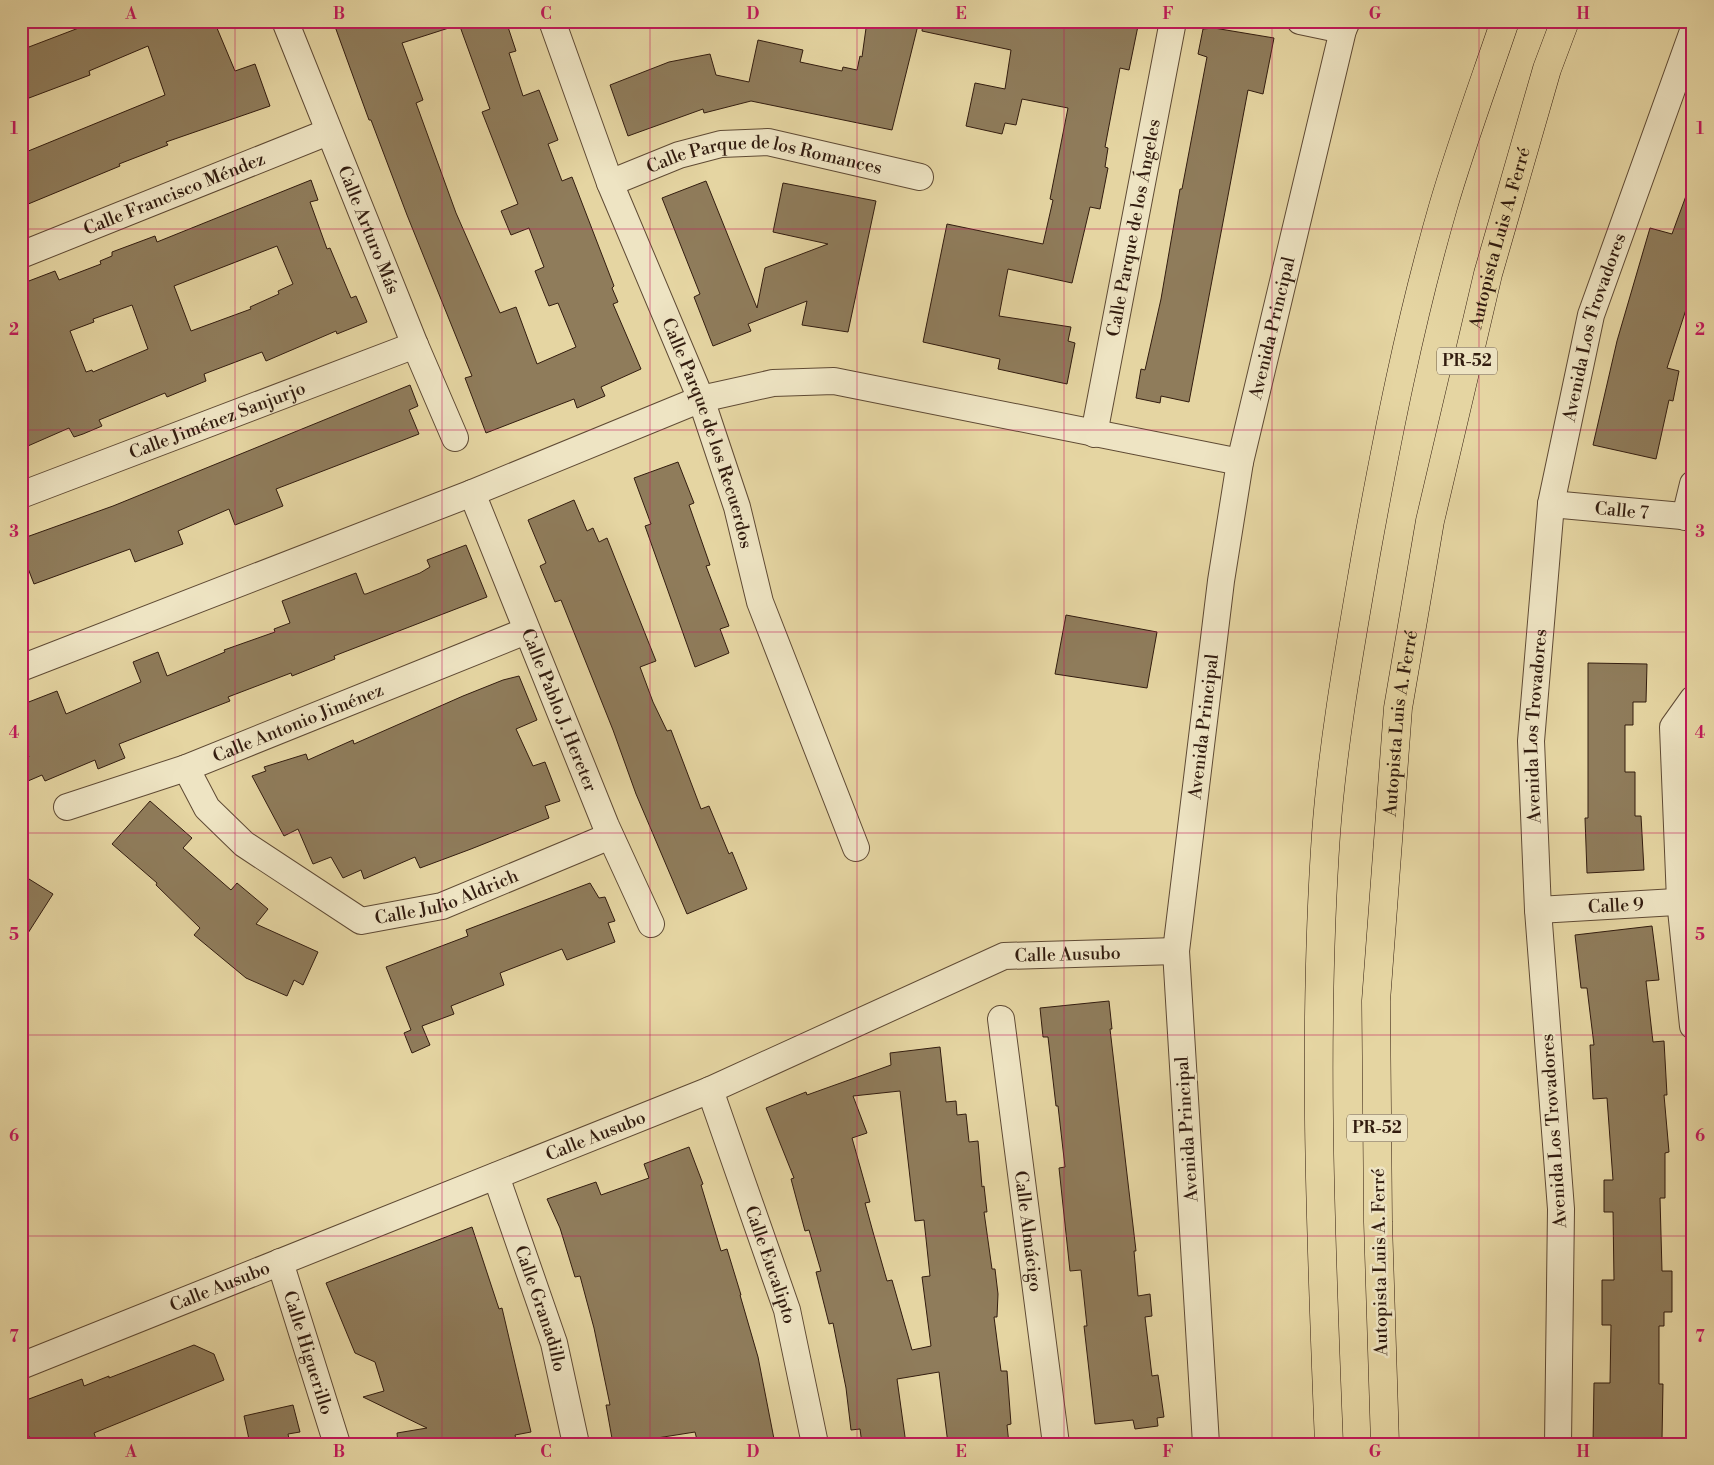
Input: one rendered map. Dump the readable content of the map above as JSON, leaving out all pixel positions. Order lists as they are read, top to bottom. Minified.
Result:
{"streets":{"highway":["Autopista Luis A. Ferré","PR-52"],"street":["Calle Parque de los Romances","Calle Francisco Méndez","Calle Parque de los Ángeles","Calle Arturo Más","Avenida Principal","Avenida Los Trovadores","Calle Jiménez Sanjurjo","Calle Parque de los Recuerdos","Calle 7","Calle Pablo J. Hereter","Calle Antonio Jiménez","Calle Julio Aldrich","Calle 9","Calle Ausubo","Calle Almácigo","Calle Eucalipto","Calle Granadillo","Calle Higuerillo"]},"crossings":[["Calle Parque de los Romances","Calle Parque de los Recuerdos"],["Calle Francisco Méndez","Calle Arturo Más"],["Calle Arturo Más","Calle Jiménez Sanjurjo"],["Avenida Principal","Calle Ausubo"],["Avenida Los Trovadores","Calle 7"],["Avenida Los Trovadores","Calle 9"],["Calle Pablo J. Hereter","Calle Antonio Jiménez"],["Calle Pablo J. Hereter","Calle Julio Aldrich"],["Calle Antonio Jiménez","Calle Julio Aldrich"],["Calle Ausubo","Calle Eucalipto"],["Calle Ausubo","Calle Granadillo"],["Calle Ausubo","Calle Higuerillo"]],"grid":{"columns":["A","B","C","D","E","F","G","H"],"rows":["1","2","3","4","5","6","7"]}}
